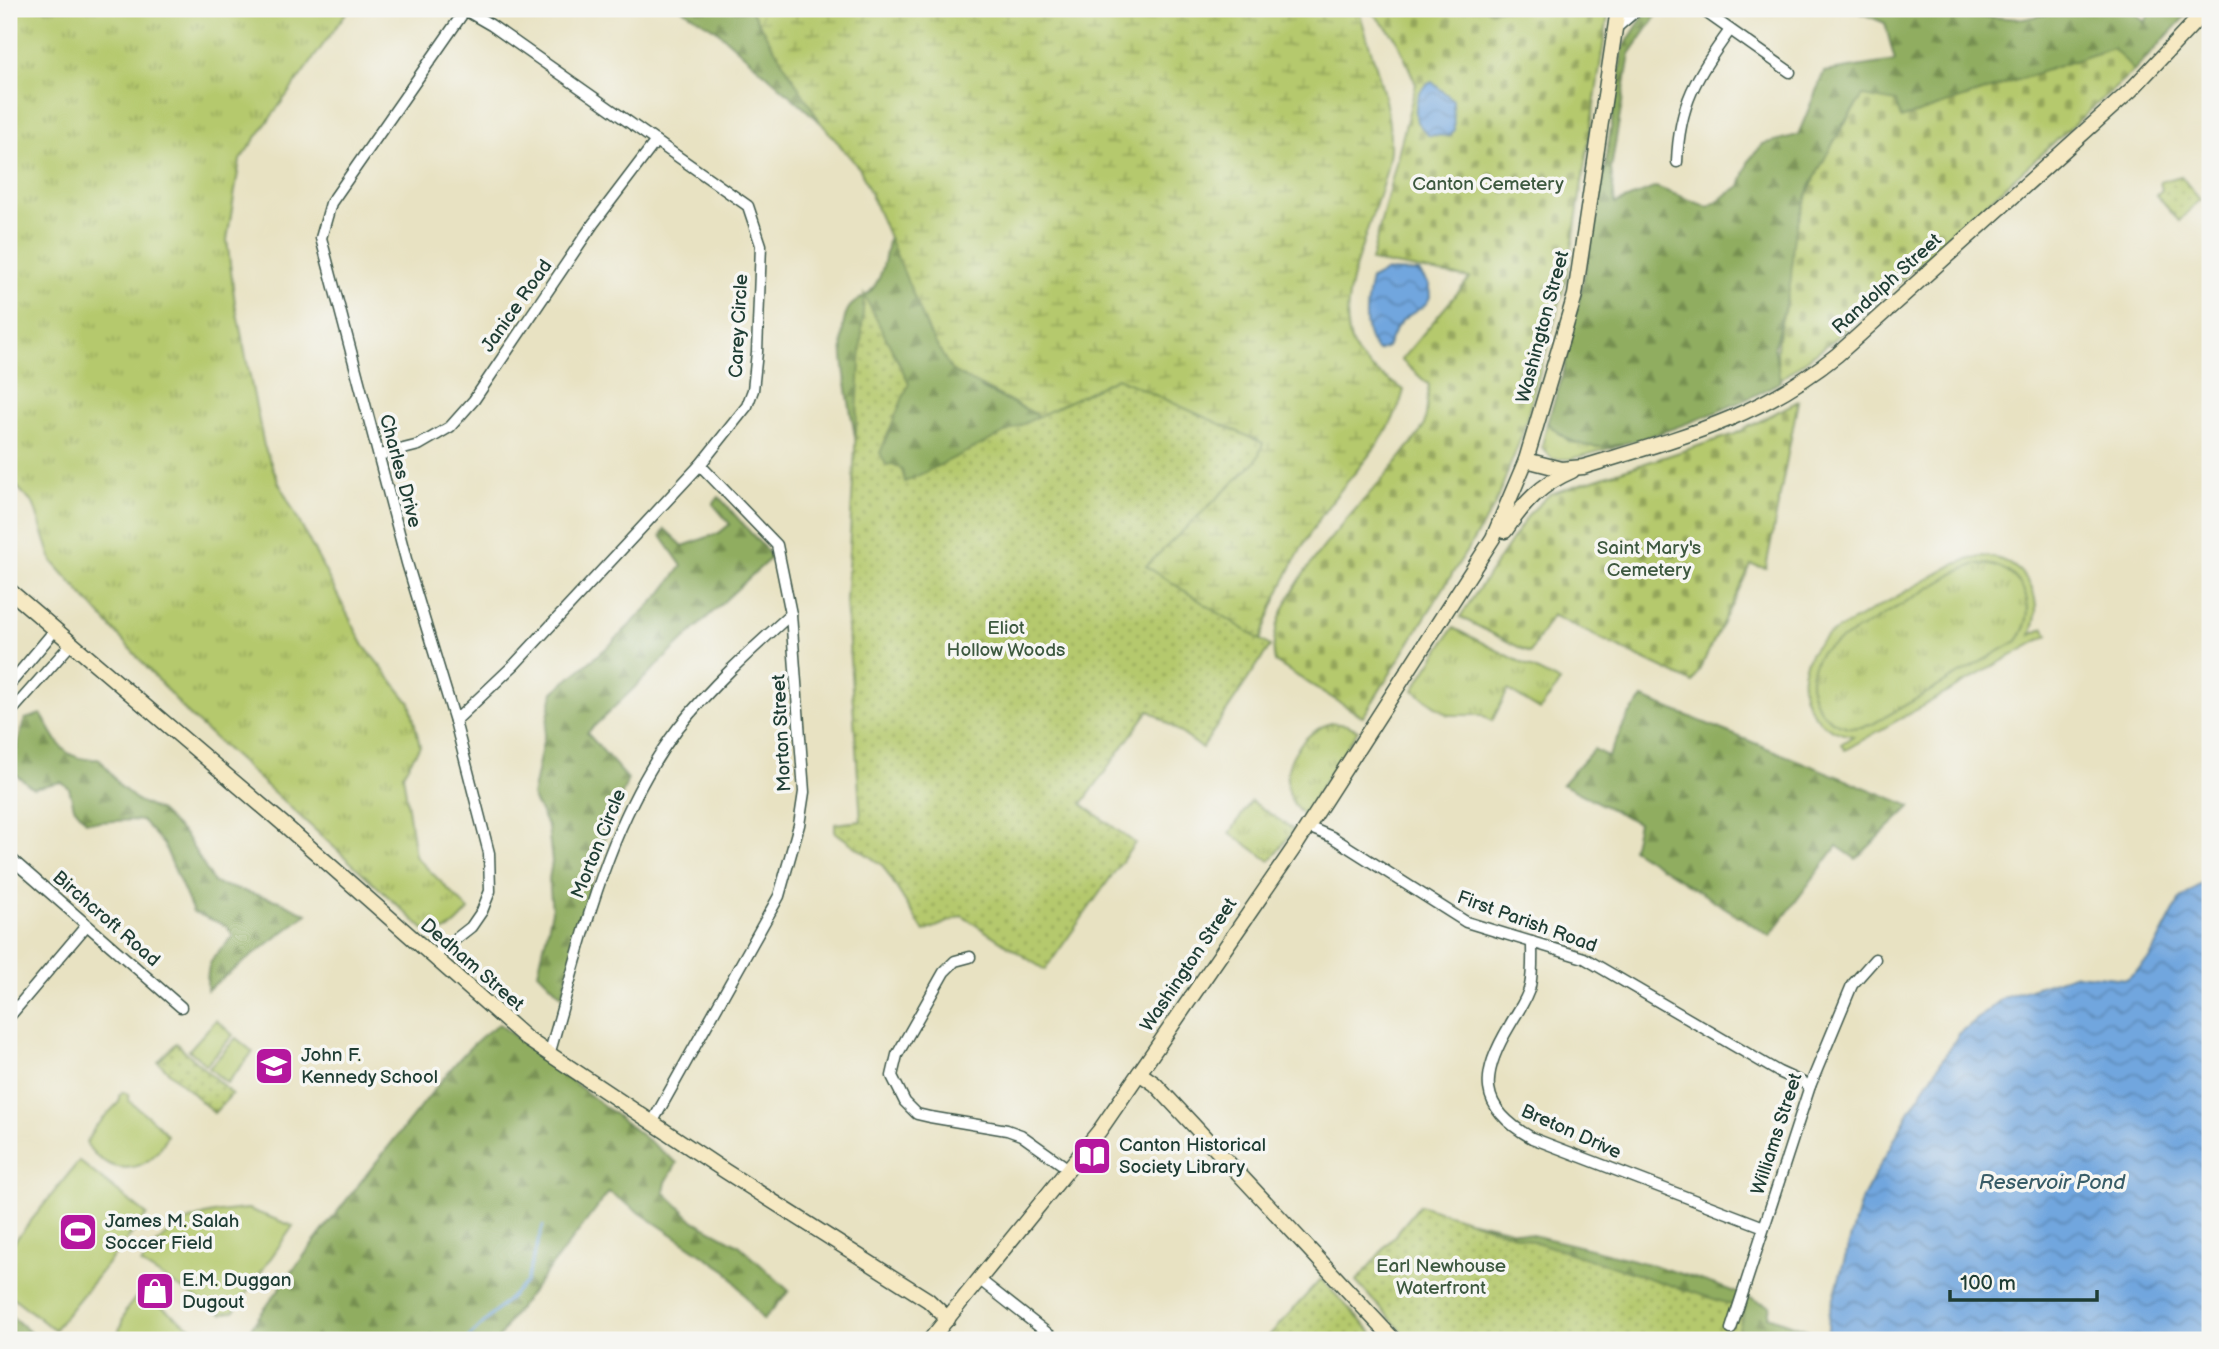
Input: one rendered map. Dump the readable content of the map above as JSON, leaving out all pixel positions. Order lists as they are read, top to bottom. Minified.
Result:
{"streets":{"main road":["Randolph Street","Washington Street","Dedham Street"],"street":["Janice Road","Carey Circle","Charles Drive","Morton Street","Morton Circle","Birchcroft Road","First Parish Road","Breton Drive","Williams Street"]},"crossings":[["Randolph Street","Washington Street"],["Janice Road","Carey Circle"],["Janice Road","Charles Drive"],["Carey Circle","Charles Drive"],["Carey Circle","Morton Street"],["Washington Street","First Parish Road"],["Washington Street","Dedham Street"],["Charles Drive","Dedham Street"],["Morton Street","Morton Circle"],["Morton Street","Dedham Street"],["Morton Circle","Dedham Street"],["First Parish Road","Breton Drive"],["First Parish Road","Williams Street"],["Breton Drive","Williams Street"]],"water":["Reservoir Pond"],"parks":["Canton Cemetery","Saint Mary's Cemetery","Eliot Hollow Woods","Earl Newhouse Waterfront"],"places":{"school or university":["John F. Kennedy School"],"library":["Canton Historical Society Library"],"sports":["James M. Salah Soccer Field"],"shop":["E.M. Duggan Dugout"]},"scale_bar":"100 m"}
